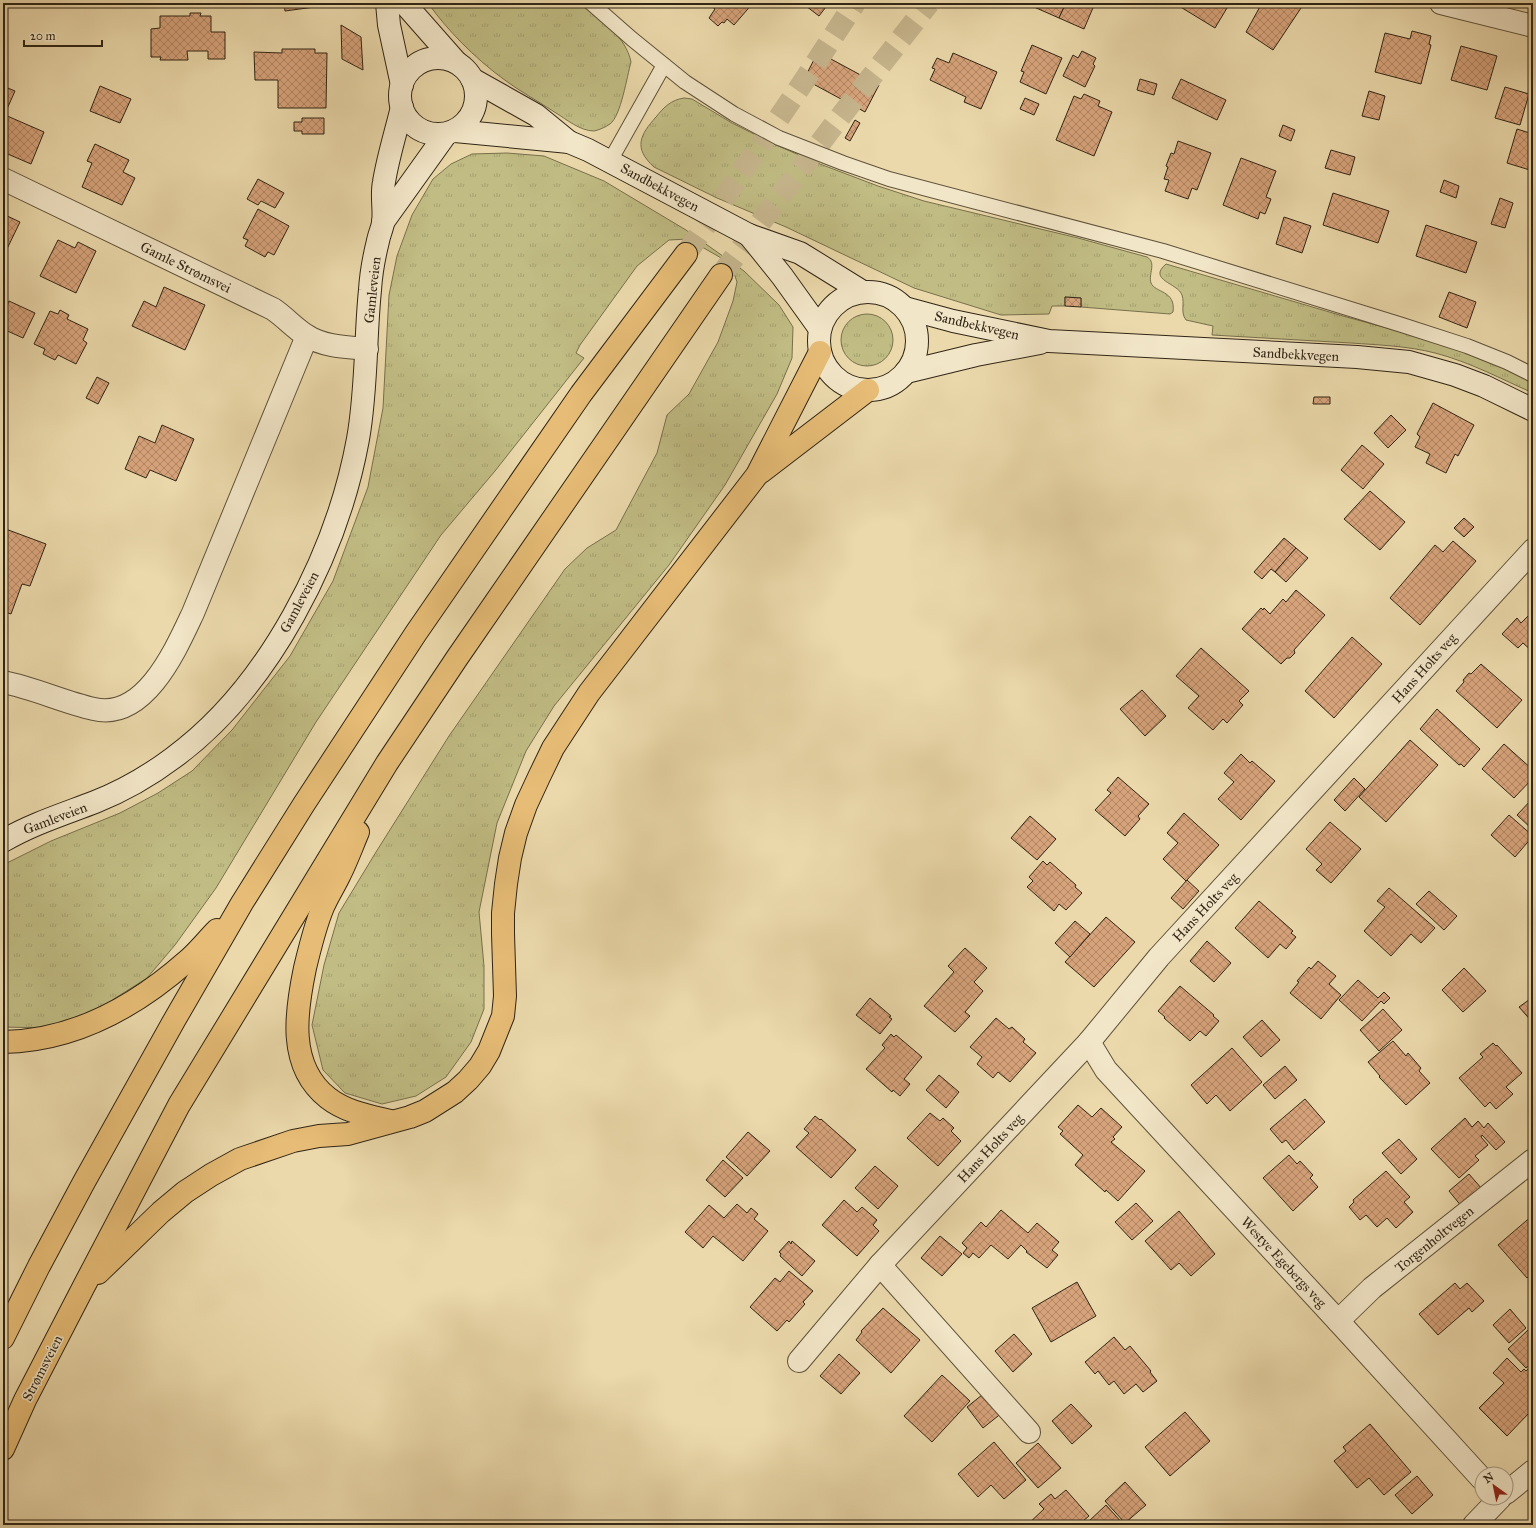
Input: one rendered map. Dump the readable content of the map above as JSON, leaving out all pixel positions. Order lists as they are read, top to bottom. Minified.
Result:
{"streets":{"highway":["Strømsveien"],"street":["Sandbekkvegen","Gamle Strømsvei","Gamleveien","Hans Holts veg","Torgenholtvegen","Westye Egebergs veg"]},"crossings":[["Sandbekkvegen","Gamleveien"],["Gamle Strømsvei","Gamleveien"],["Hans Holts veg","Westye Egebergs veg"],["Torgenholtvegen","Westye Egebergs veg"]],"scale_bar":"20 m","north":"top left"}
